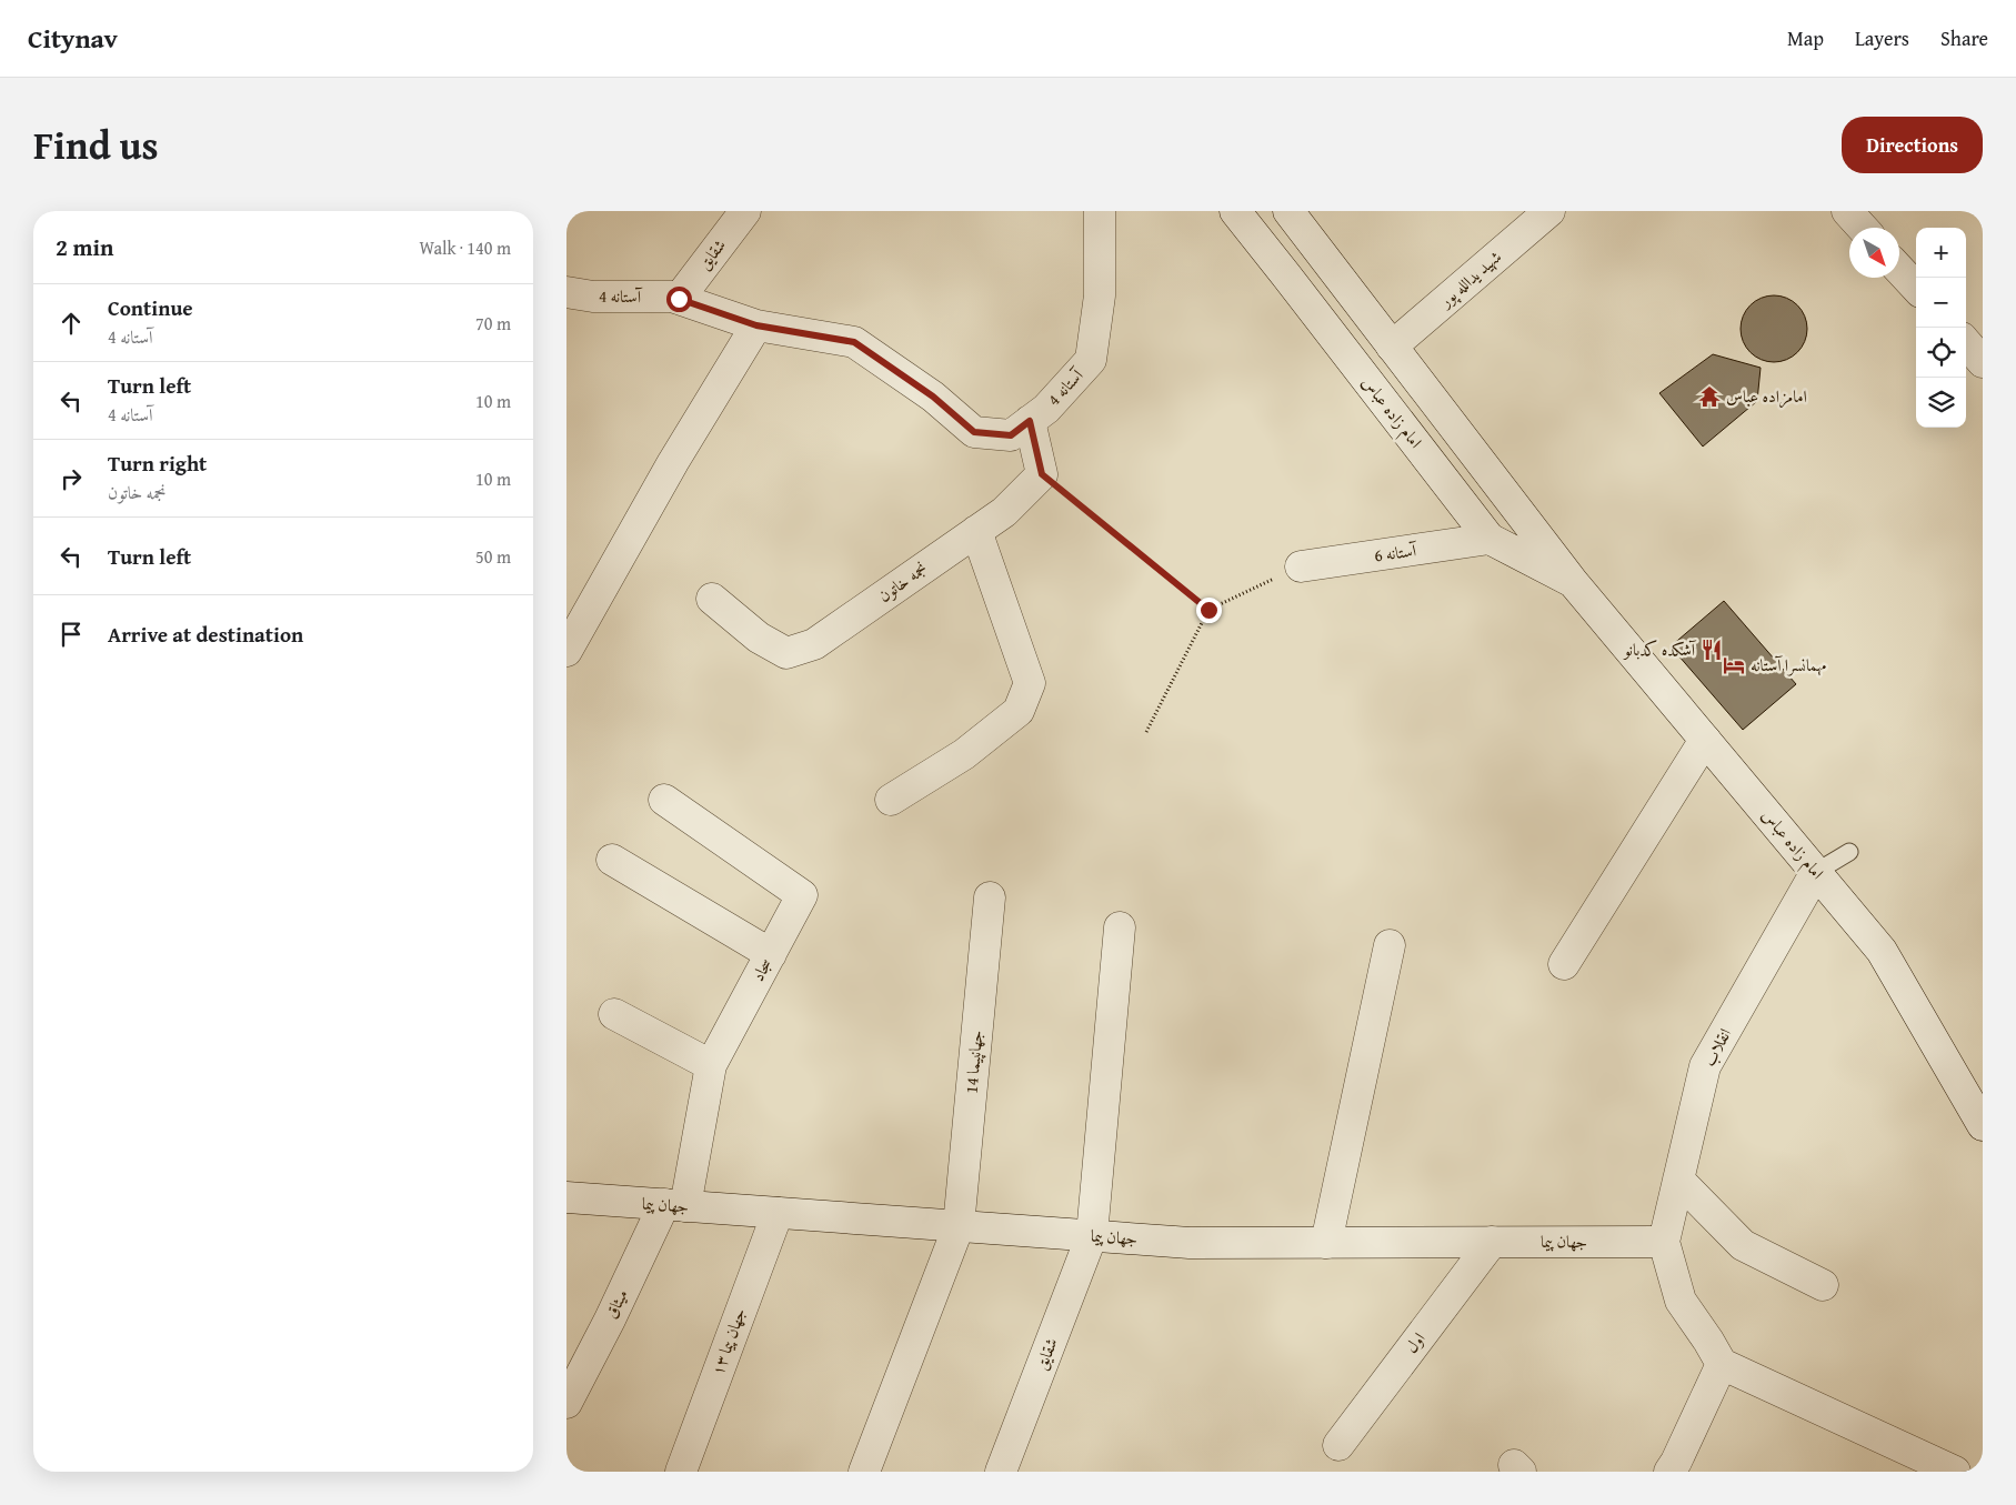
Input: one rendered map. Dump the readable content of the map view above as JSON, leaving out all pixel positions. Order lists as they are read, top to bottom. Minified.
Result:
{"streets":{"street":["شقایق","شهید یدالله پور","آستانه 4","امام زاده عباس","آستانه 6","نجمه خاتون","سجاد","انقلاب","جهانپیما 14","جهان پیما","ميثاق","جهان پیما ۱۳","اول"]},"crossings":[["شقایق","آستانه 4"],["شقایق","جهان پیما"],["شهید یدالله پور","امام زاده عباس"],["امام زاده عباس","آستانه 6"],["امام زاده عباس","انقلاب"],["سجاد","جهان پیما"],["سجاد","ميثاق"],["انقلاب","جهان پیما"],["جهانپیما 14","جهان پیما"],["جهان پیما","ميثاق"],["جهان پیما","جهان پیما ۱۳"],["جهان پیما","اول"]],"places":{"temple":["امامزاده عباس"],"restaurant":["آشکده کدبانو"],"hotel":["مهمانسرا آستانه"]},"north":"bottom right","page":{"header":"Citynav","nav":["Map","Layers","Share"],"title":"Find us","buttons":"Directions","heading":["2 min","Walk · 140 m"],"map_buttons":["+","−"],"list":[["Continue","آستانه 4","70 m"],["Turn left","آستانه 4","10 m"],["Turn right","نجمه خاتون","10 m"],["Turn left","50 m"],"Arrive at destination"]}}
